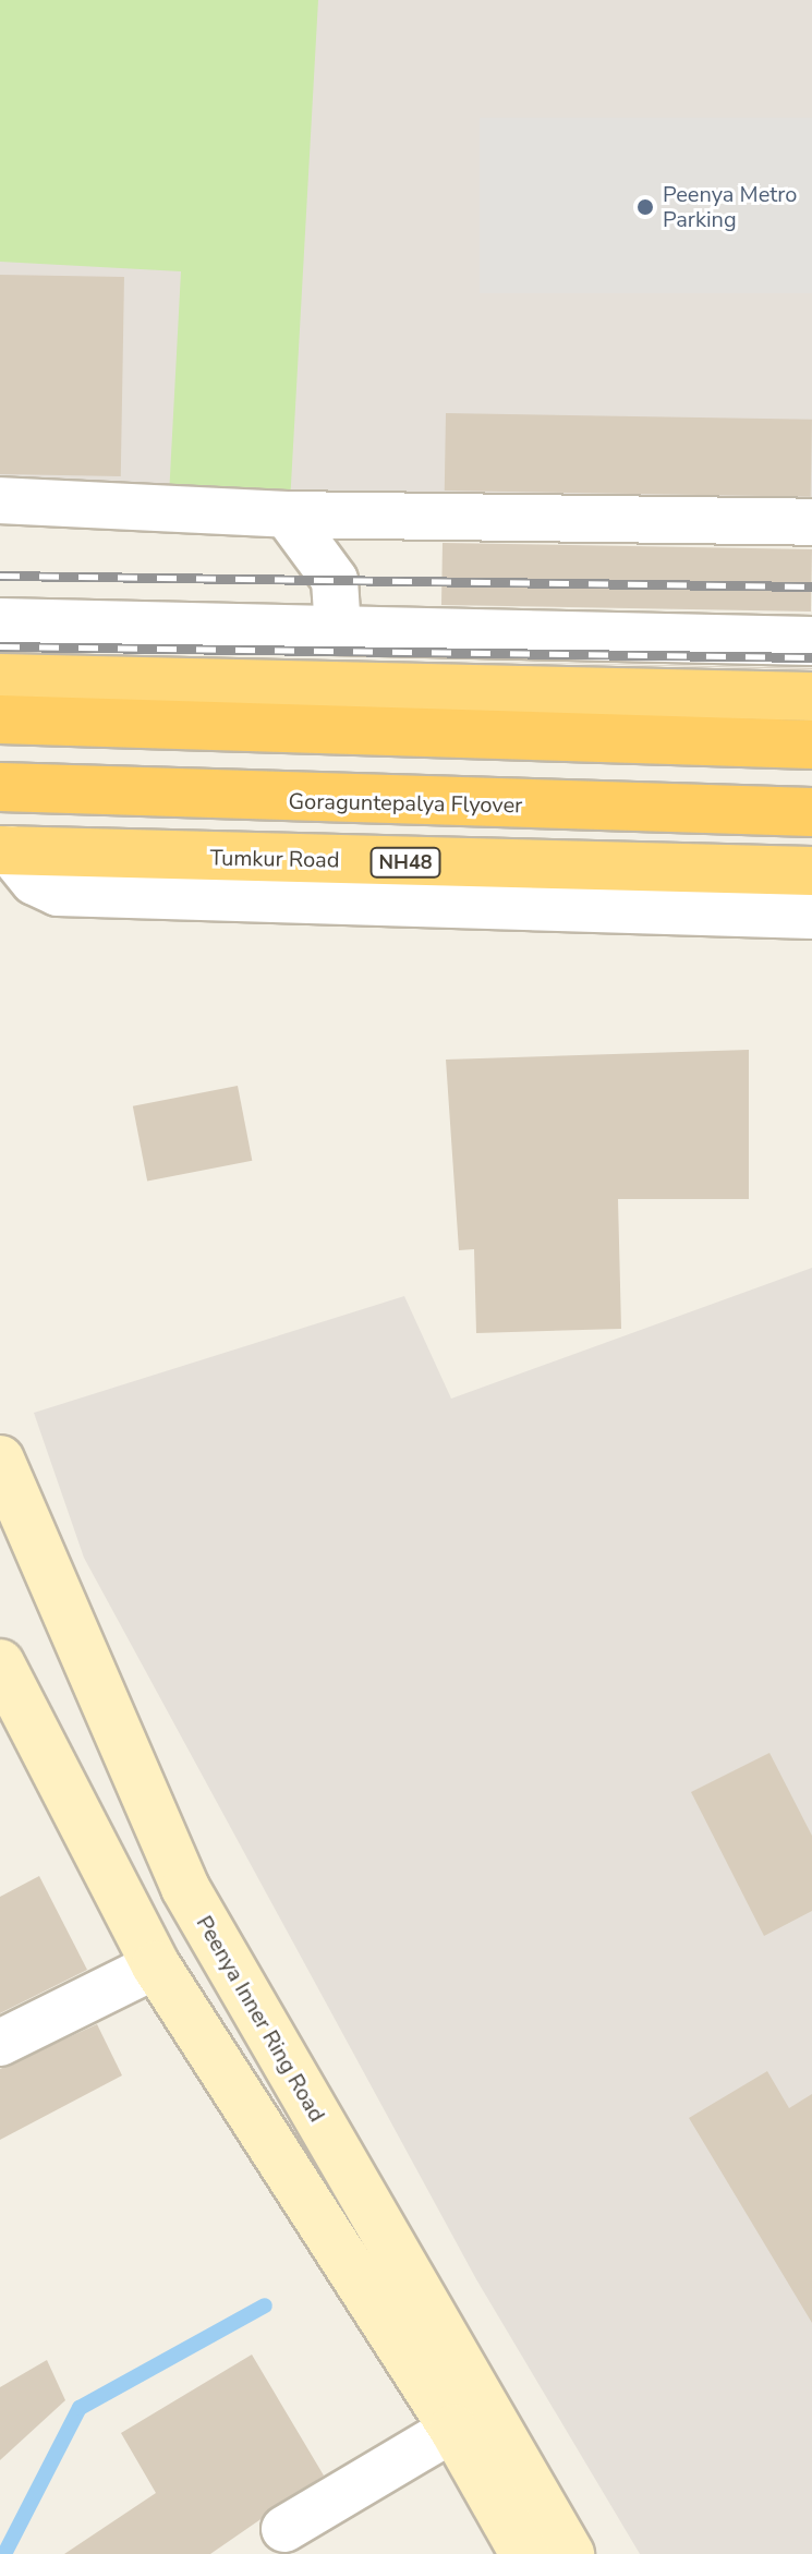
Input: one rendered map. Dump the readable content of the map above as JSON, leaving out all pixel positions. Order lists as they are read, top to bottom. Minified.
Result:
{"streets":{"highway":["Goraguntepalya Flyover","Tumkur Road","NH48"],"main road":["Peenya Inner Ring Road"]},"places":["Peenya Metro Parking"]}
